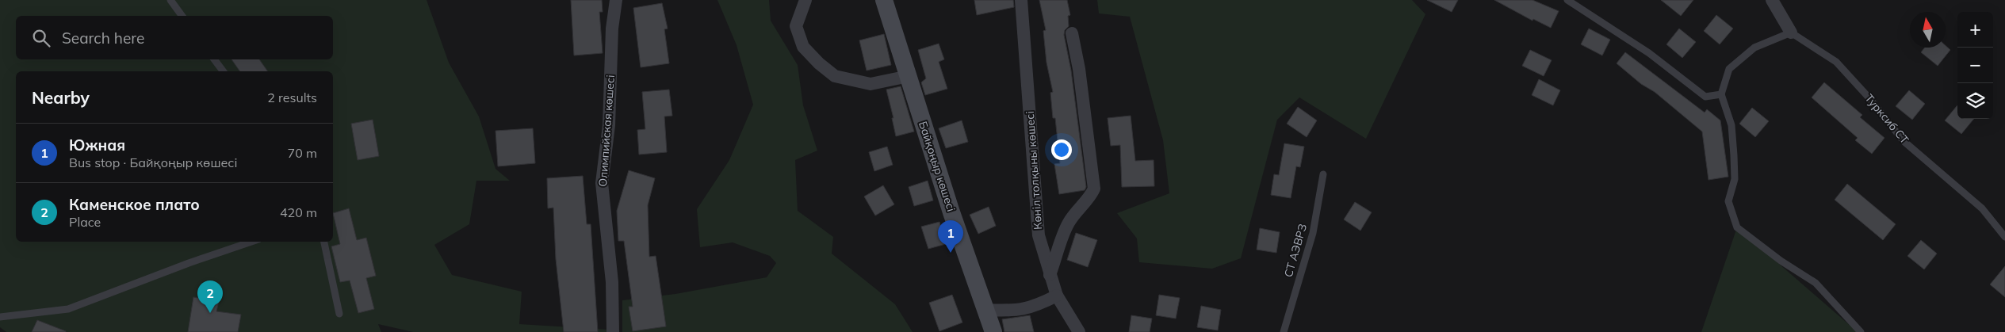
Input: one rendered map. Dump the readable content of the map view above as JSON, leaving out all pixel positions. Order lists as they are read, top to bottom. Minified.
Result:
{"streets":{"street":["Турксиб СТ","Олимпийская көшесі","Байқоңыр көшесі","Көніл толқыны көшесі"],"lane":["СТ АЭВРЗ"]},"north":"top","page":{"map_buttons":["+","−"],"search":"Search here","heading":["Nearby","2 results"],"list":[{"mark":"1","name":"Южная","note":"Bus stop · Байқоңыр көшесі","value":"70 m"},{"mark":"2","name":"Каменское плато","note":"Place","value":"420 m"}],"pins":["1","2"]}}
